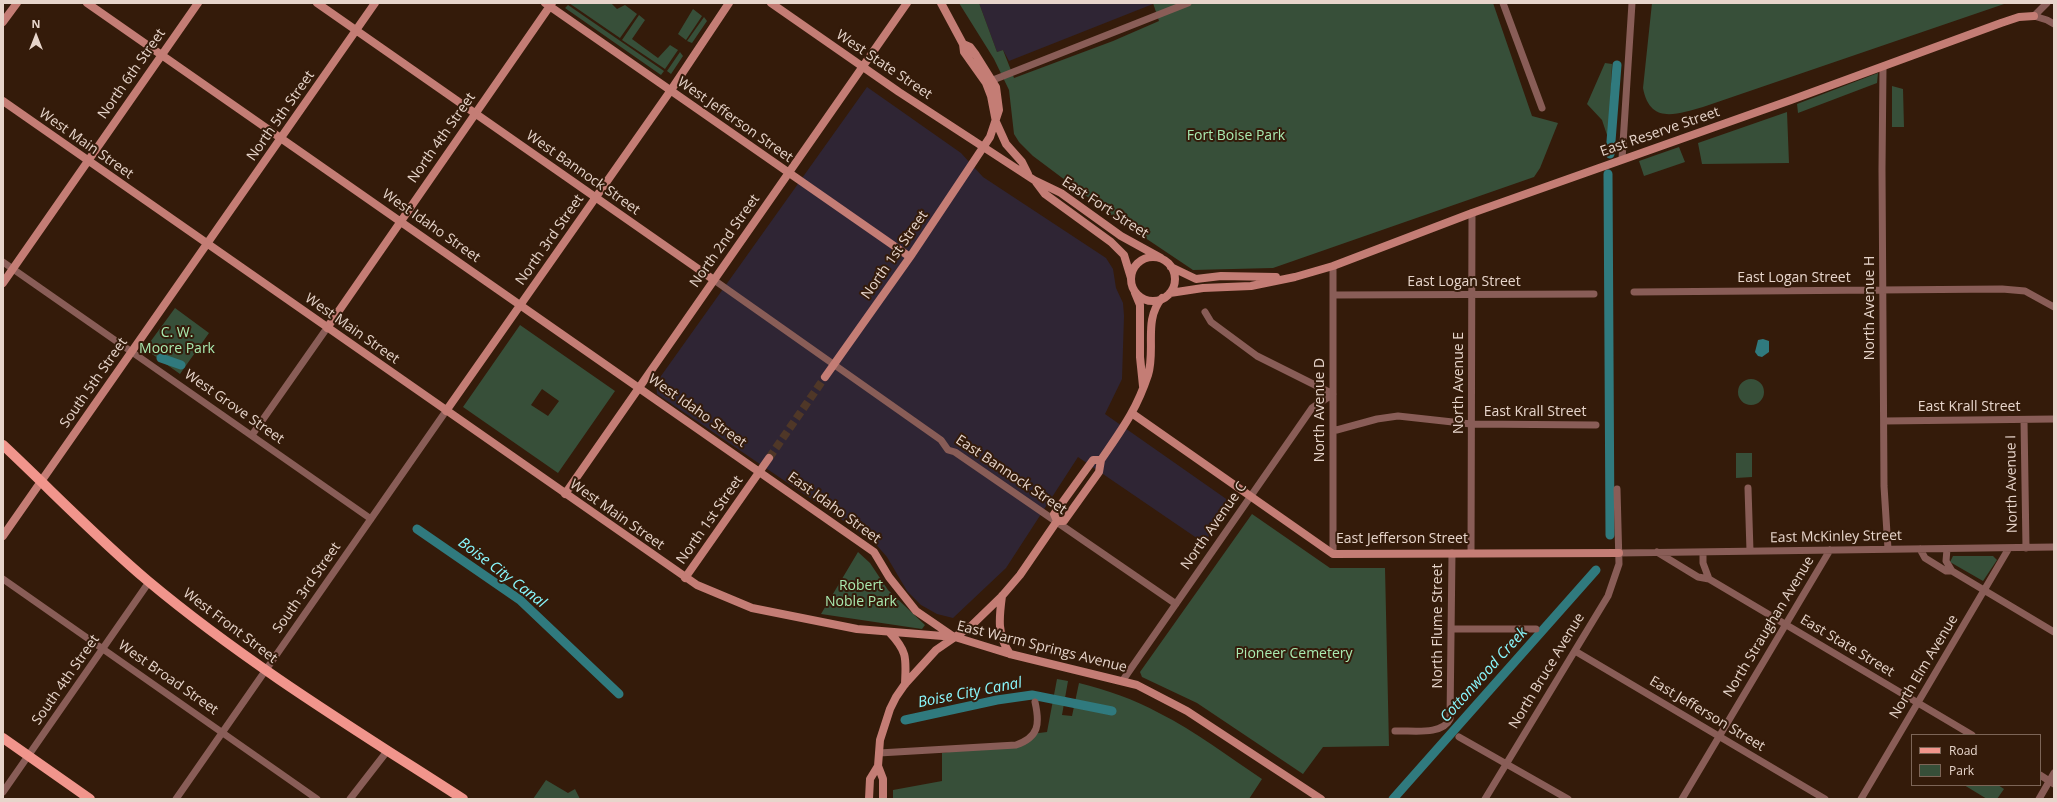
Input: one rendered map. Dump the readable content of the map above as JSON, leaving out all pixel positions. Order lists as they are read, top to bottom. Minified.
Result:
{"streets":{"main road":["West Front Street"],"street":["West State Street","North 6th Street","North 5th Street","West Jefferson Street","East Reserve Street","North 4th Street","West Main Street","West Bannock Street","East Fort Street","West Idaho Street","North 3rd Street","North 2nd Street","North 1st Street","East Logan Street","North Avenue H","South 5th Street","North Avenue E","West Grove Street","East Krall Street","North Avenue D","East Bannock Street","North Avenue I","East Idaho Street","North Avenue C","East McKinley Street","East Jefferson Street","South 3rd Street","North Flume Street","North Straughan Avenue","East State Street","East Warm Springs Avenue","North Elm Avenue","North Bruce Avenue","West Broad Street","South 4th Street"]},"crossings":[["West State Street","East Fort Street"],["West State Street","North 2nd Street"],["West State Street","North 1st Street"],["North 6th Street","West Main Street"],["North 6th Street","West Idaho Street"],["North 6th Street","West Grove Street"],["North 5th Street","West Main Street"],["North 5th Street","West Bannock Street"],["North 5th Street","West Idaho Street"],["North 5th Street","South 5th Street"],["West Jefferson Street","North 4th Street"],["West Jefferson Street","North 3rd Street"],["West Jefferson Street","North 2nd Street"],["West Jefferson Street","North 1st Street"],["East Reserve Street","East Fort Street"],["East Reserve Street","North Avenue H"],["East Reserve Street","North Avenue E"],["East Reserve Street","North Avenue D"],["North 4th Street","West Main Street"],["North 4th Street","West Bannock Street"],["North 4th Street","West Idaho Street"],["West Main Street","North 3rd Street"],["West Main Street","North 2nd Street"],["West Main Street","North 1st Street"],["West Main Street","South 5th Street"],["West Main Street","South 3rd Street"],["West Main Street","East Warm Springs Avenue"],["West Bannock Street","North 3rd Street"],["West Bannock Street","North 2nd Street"],["West Bannock Street","North 1st Street"],["West Bannock Street","East Bannock Street"],["East Fort Street","North 1st Street"],["West Idaho Street","North 3rd Street"],["West Idaho Street","North 2nd Street"],["West Idaho Street","North 1st Street"],["West Idaho Street","East Idaho Street"],["North 3rd Street","South 3rd Street"],["North 1st Street","East Bannock Street"],["North 1st Street","East Idaho Street"],["North 1st Street","East Warm Springs Avenue"],["East Logan Street","North Avenue H"],["East Logan Street","North Avenue E"],["East Logan Street","North Avenue D"],["North Avenue H","East Krall Street"],["North Avenue H","East McKinley Street"],["South 5th Street","West Grove Street"],["South 5th Street","West Front Street"],["North Avenue E","East Krall Street"],["North Avenue E","East Jefferson Street"],["West Grove Street","South 3rd Street"],["East Krall Street","North Avenue D"],["East Krall Street","North Avenue I"],["North Avenue D","North Avenue C"],["North Avenue D","East Jefferson Street"],["East Bannock Street","North Avenue C"],["North Avenue I","East McKinley Street"],["East Idaho Street","East Warm Springs Avenue"],["North Avenue C","East Jefferson Street"],["North Avenue C","East Warm Springs Avenue"],["East McKinley Street","East Jefferson Street"],["East McKinley Street","North Straughan Avenue"],["East McKinley Street","East State Street"],["East McKinley Street","North Elm Avenue"],["East McKinley Street","North Bruce Avenue"],["East Jefferson Street","North Flume Street"],["East Jefferson Street","North Straughan Avenue"],["East Jefferson Street","North Bruce Avenue"],["South 3rd Street","West Front Street"],["South 3rd Street","West Broad Street"],["West Front Street","South 4th Street"],["North Straughan Avenue","East State Street"],["East State Street","North Elm Avenue"],["West Broad Street","South 4th Street"]],"water":["Boise City Canal","Cottonwood Creek"],"parks":["Fort Boise Park","C. W. Moore Park","Robert Noble Park","Pioneer Cemetery"],"legend":["Road","Park"],"north":"top"}
